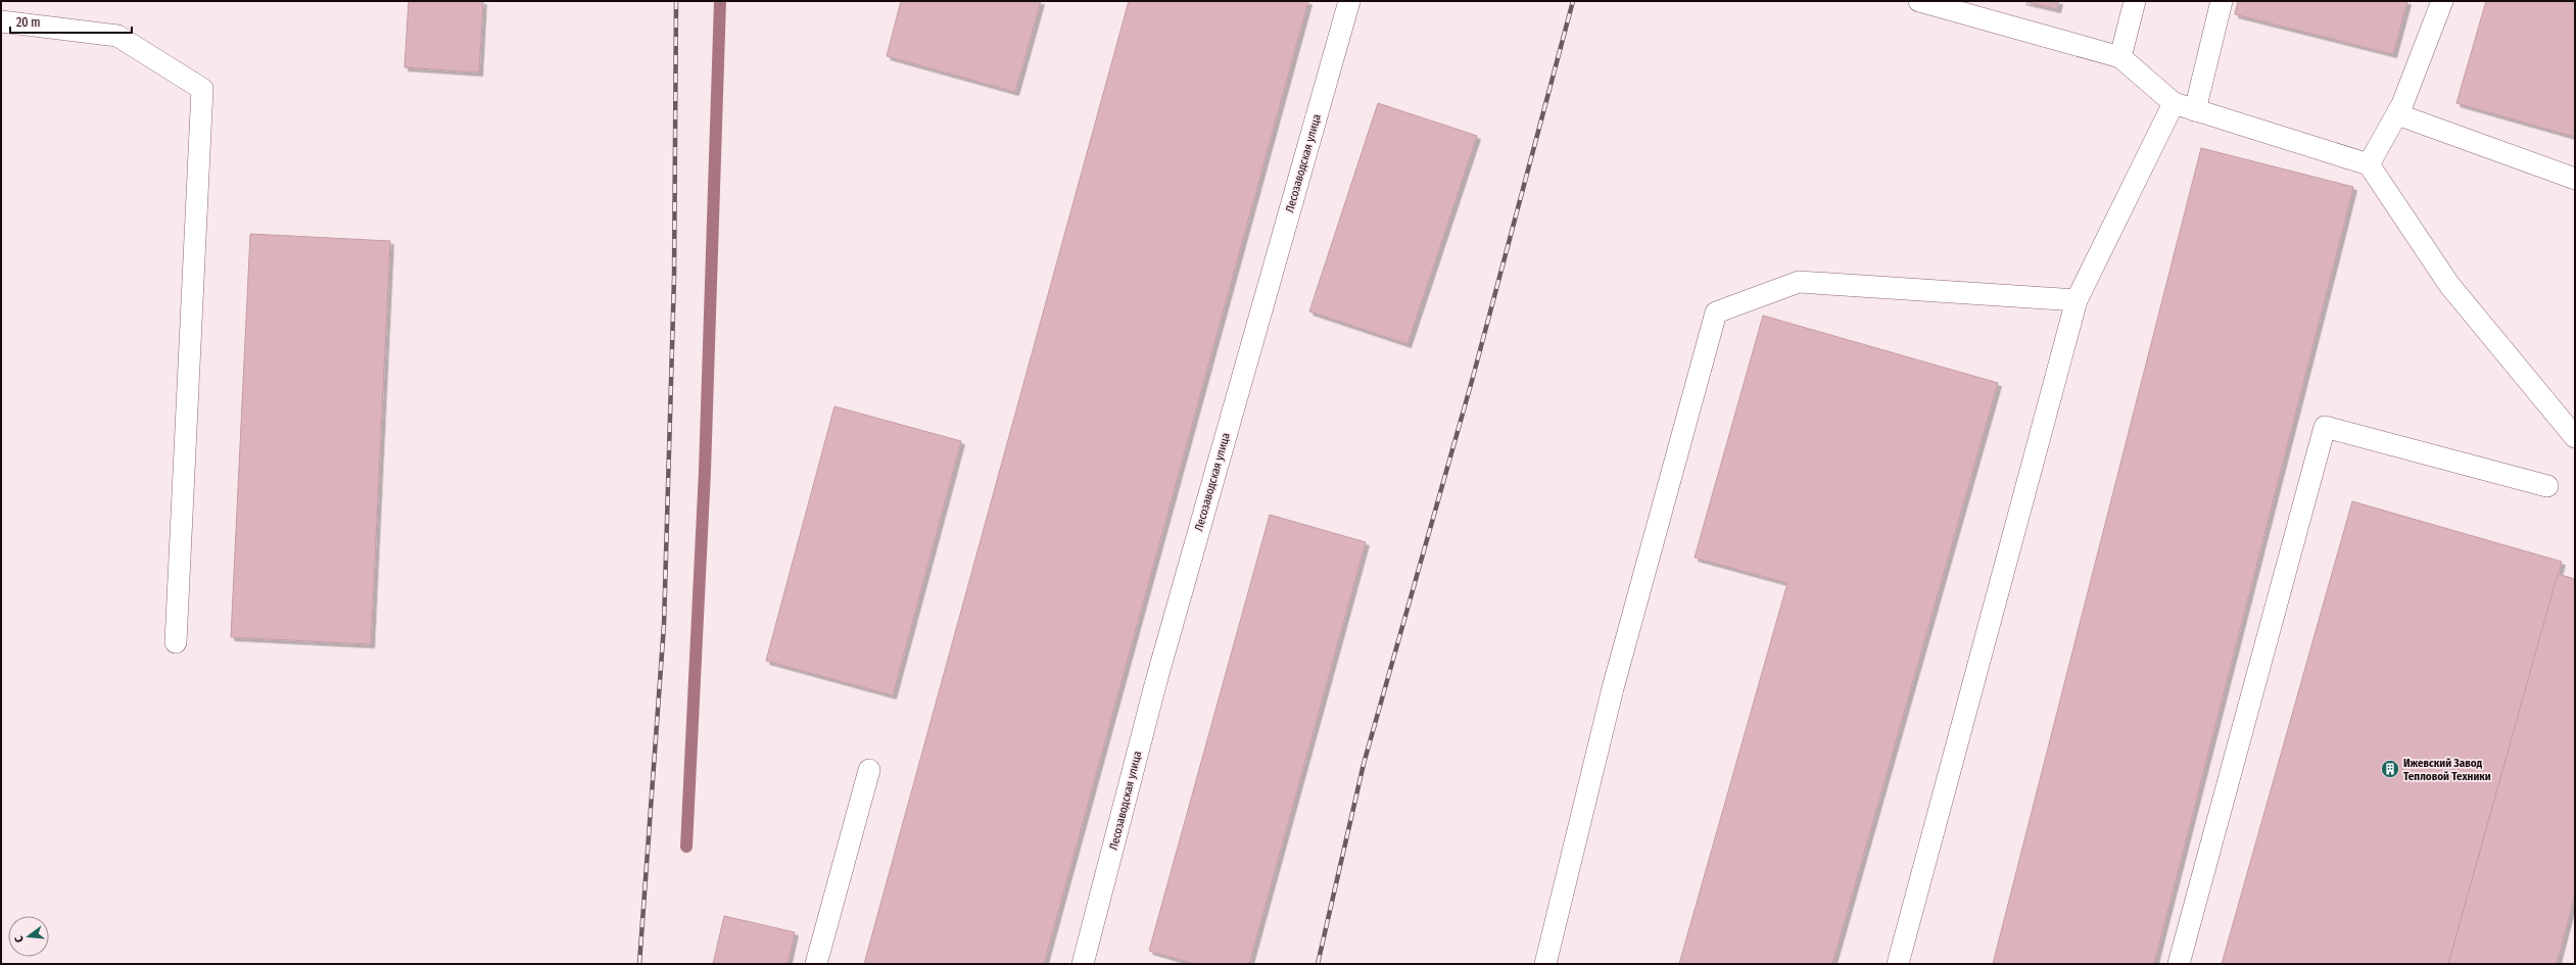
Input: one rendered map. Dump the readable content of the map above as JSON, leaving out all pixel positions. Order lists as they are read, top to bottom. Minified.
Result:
{"streets":{"lane":["Лесозаводская улица"]},"places":{"building":["Ижевский Завод Тепловой Техники"]},"scale_bar":"20 m","north":"left"}
